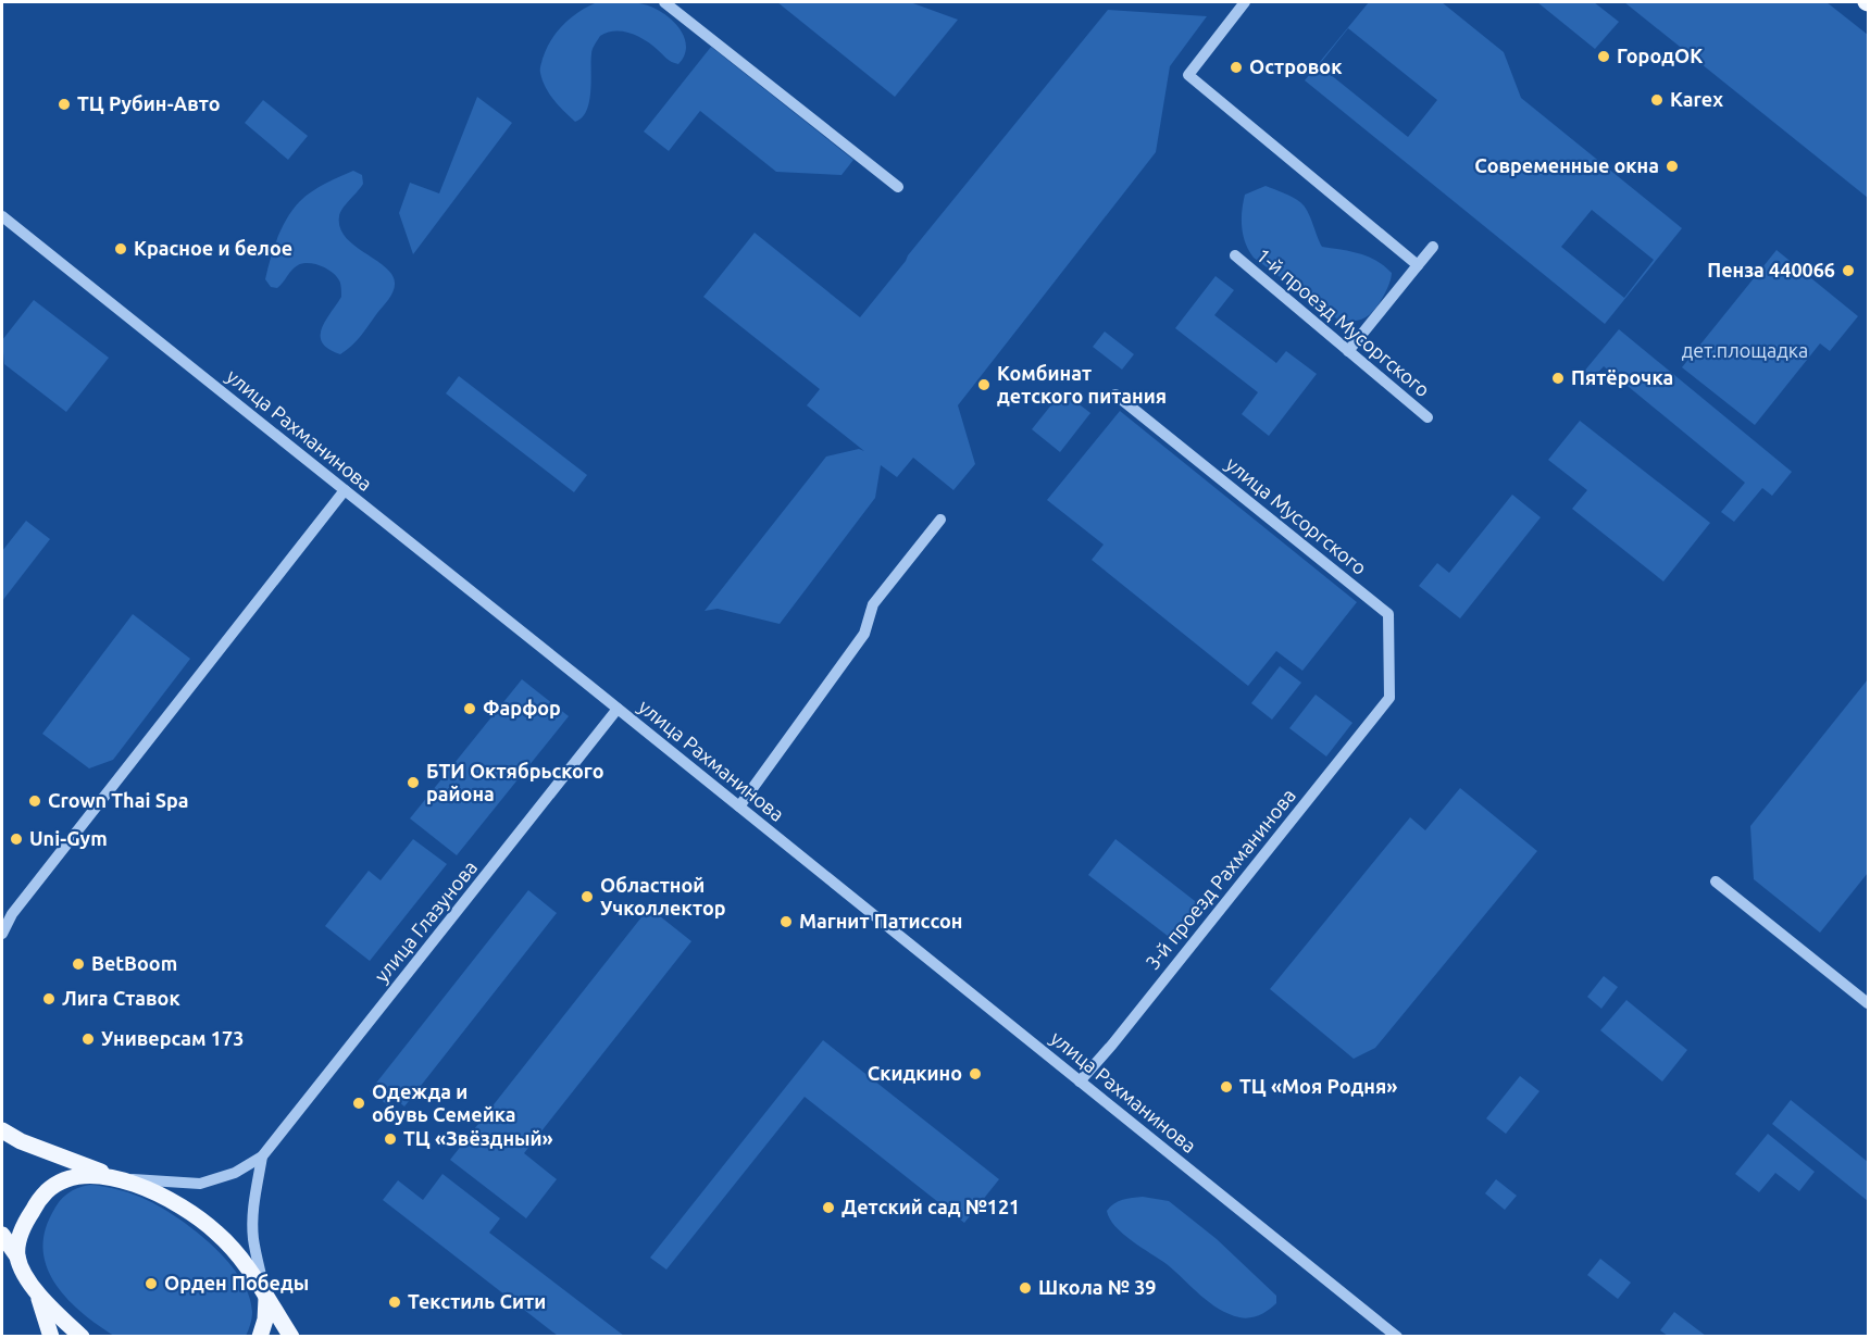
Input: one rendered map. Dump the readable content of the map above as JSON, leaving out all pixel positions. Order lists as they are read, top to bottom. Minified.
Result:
{"streets":{"street":["1-й проезд Мусоргского","улица Рахманинова","улица Мусоргского","3-й проезд Рахманинова","улица Глазунова"]},"crossings":[["улица Рахманинова","3-й проезд Рахманинова"],["улица Рахманинова","улица Глазунова"],["улица Мусоргского","3-й проезд Рахманинова"]],"parks":["дет.площадка"],"places":["ГородОК","Островок","Karex","ТЦ Рубин-Авто","Современные окна","Красное и белое","Пенза 440066","Пятёрочка","Комбинат детского питания","Фарфор","БТИ Октябрьского района","Crown Thai Spa","Uni-Gym","Областной Учколлектор","Магнит Патиссон","BetBoom","Лига Ставок","Универсам 173","Скидкино","ТЦ «Моя Родня»","Одежда и обувь Семейка","ТЦ «Звёздный»","Детский сад №121","Орден Победы","Школа № 39","Текстиль Сити"]}
